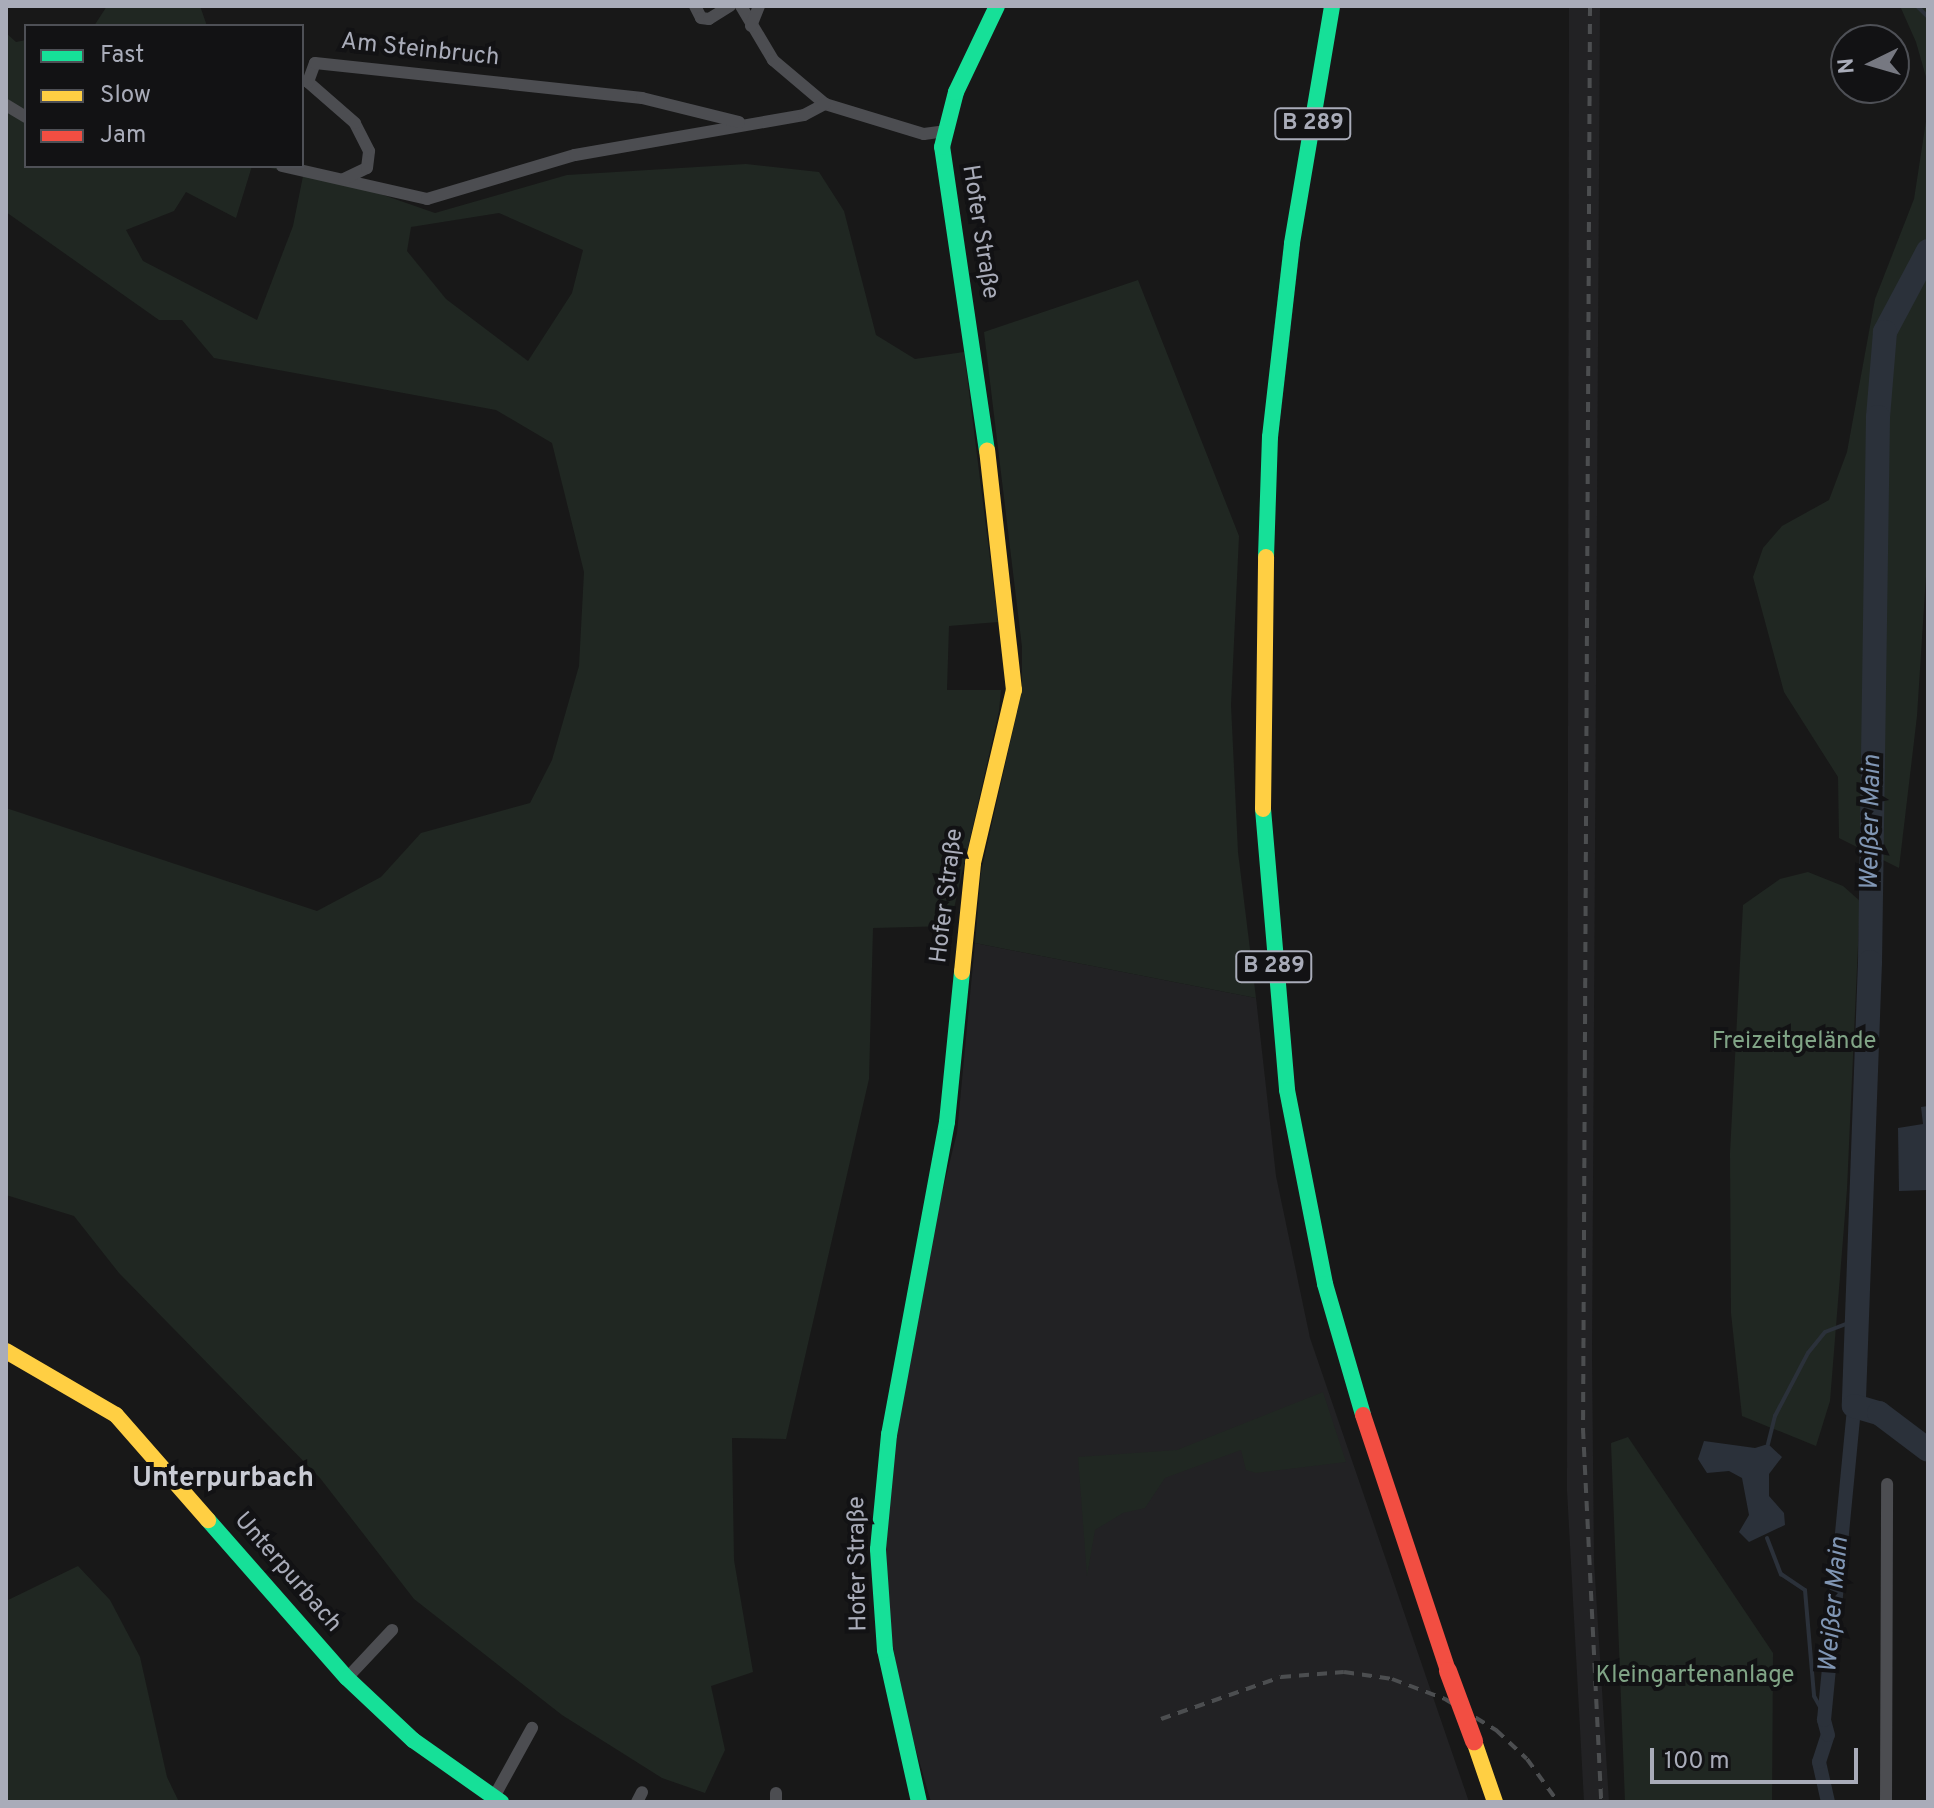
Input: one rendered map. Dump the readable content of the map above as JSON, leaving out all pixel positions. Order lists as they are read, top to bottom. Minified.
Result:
{"streets":{"main road":["B 289","Hofer Straße","Unterpurbach"],"street":["Am Steinbruch"]},"districts":["Unterpurbach"],"water":["Weißer Main"],"parks":["Freizeitgelände","Kleingartenanlage"],"legend":["Fast","Slow","Jam"],"scale_bar":"100 m","north":"left"}
